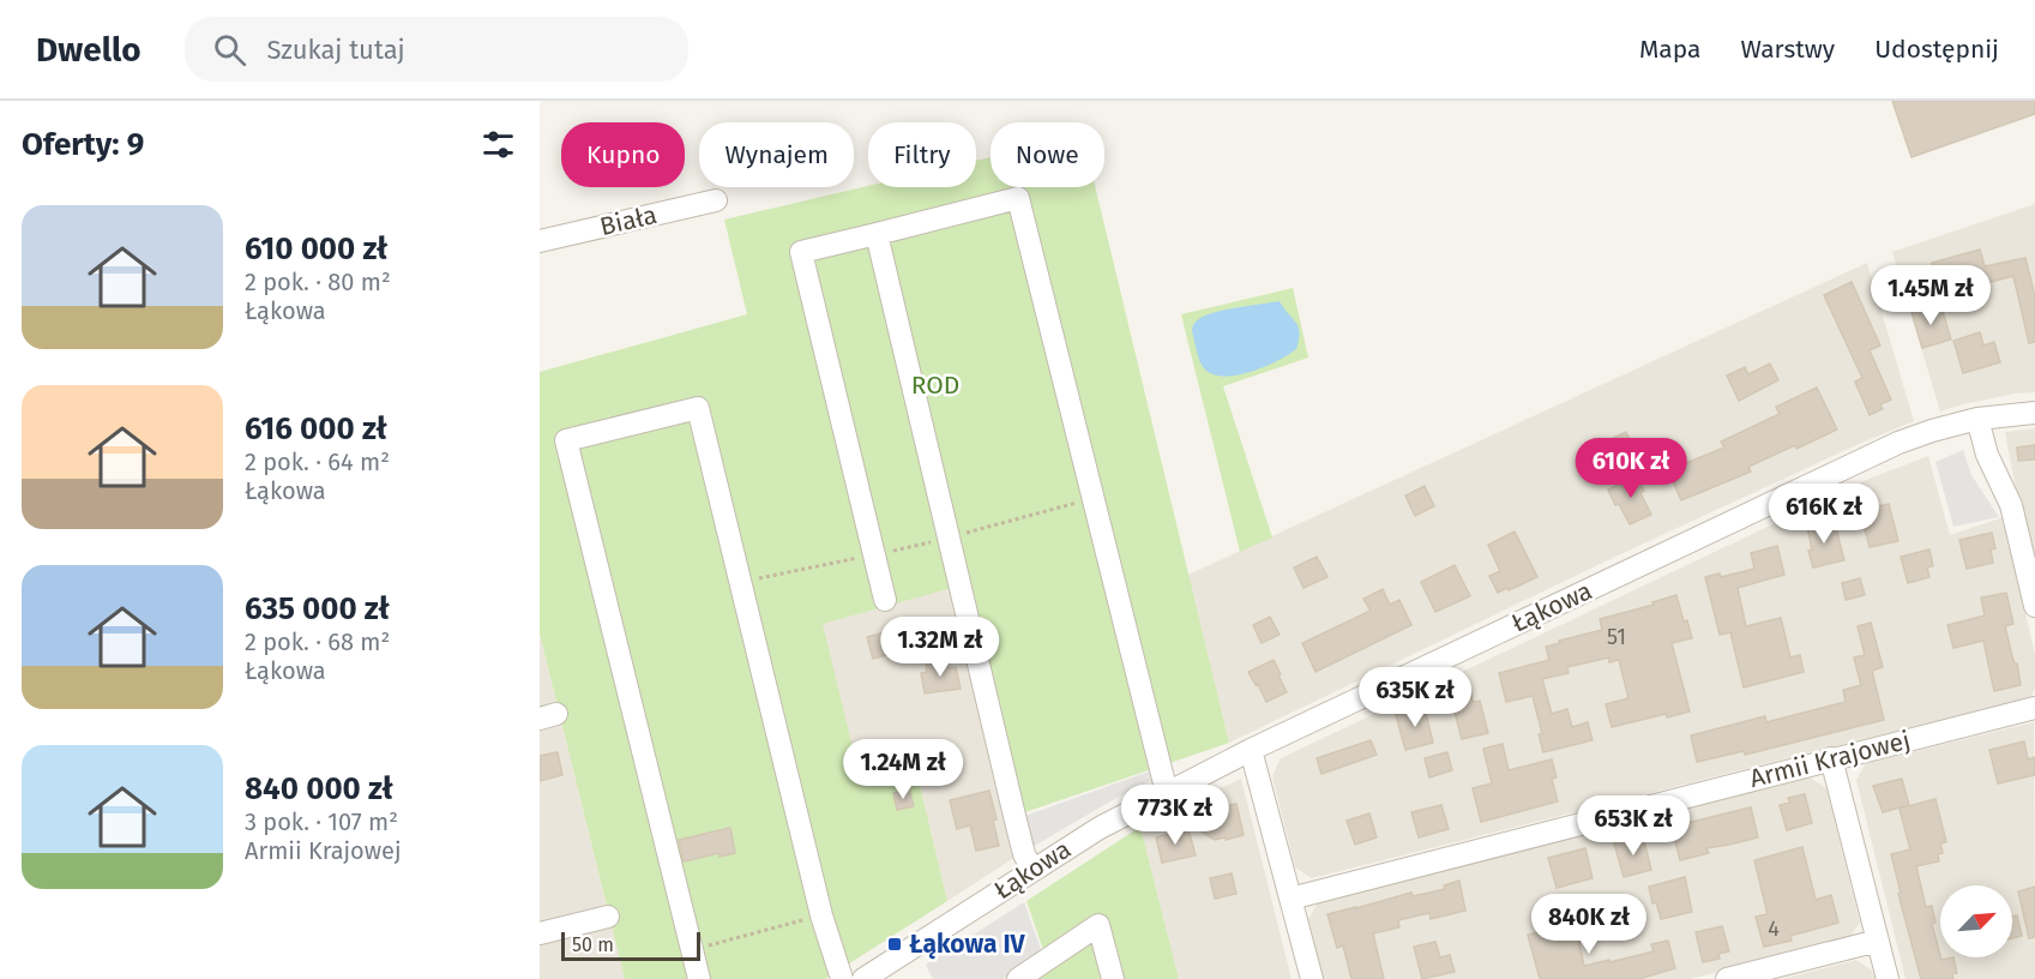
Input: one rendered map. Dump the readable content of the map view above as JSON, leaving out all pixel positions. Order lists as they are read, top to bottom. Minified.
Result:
{"streets":{"street":["Biała","Łąkowa","Armii Krajowej"]},"parks":["ROD"],"places":{"transit":["Łąkowa IV"]},"house_numbers":["51","4"],"scale_bar":"50 m","north":"top right","page":{"header":"Dwello","search":"Szukaj tutaj","nav":["Mapa","Warstwy","Udostępnij"],"heading":"Oferty: 9","chip":["Kupno","Wynajem","Filtry","Nowe"],"list":[{"name":"610 000 zł","note":"2 pok. · 80 m² · Łąkowa"},{"name":"616 000 zł","note":"2 pok. · 64 m² · Łąkowa"},{"name":"635 000 zł","note":"2 pok. · 68 m² · Łąkowa"},{"name":"840 000 zł","note":"3 pok. · 107 m² · Armii Krajowej"}],"price":["1.45M zł","610K zł","616K zł","1.32M zł","635K zł","1.24M zł","773K zł","653K zł","840K zł"],"scale":"50 m"}}
